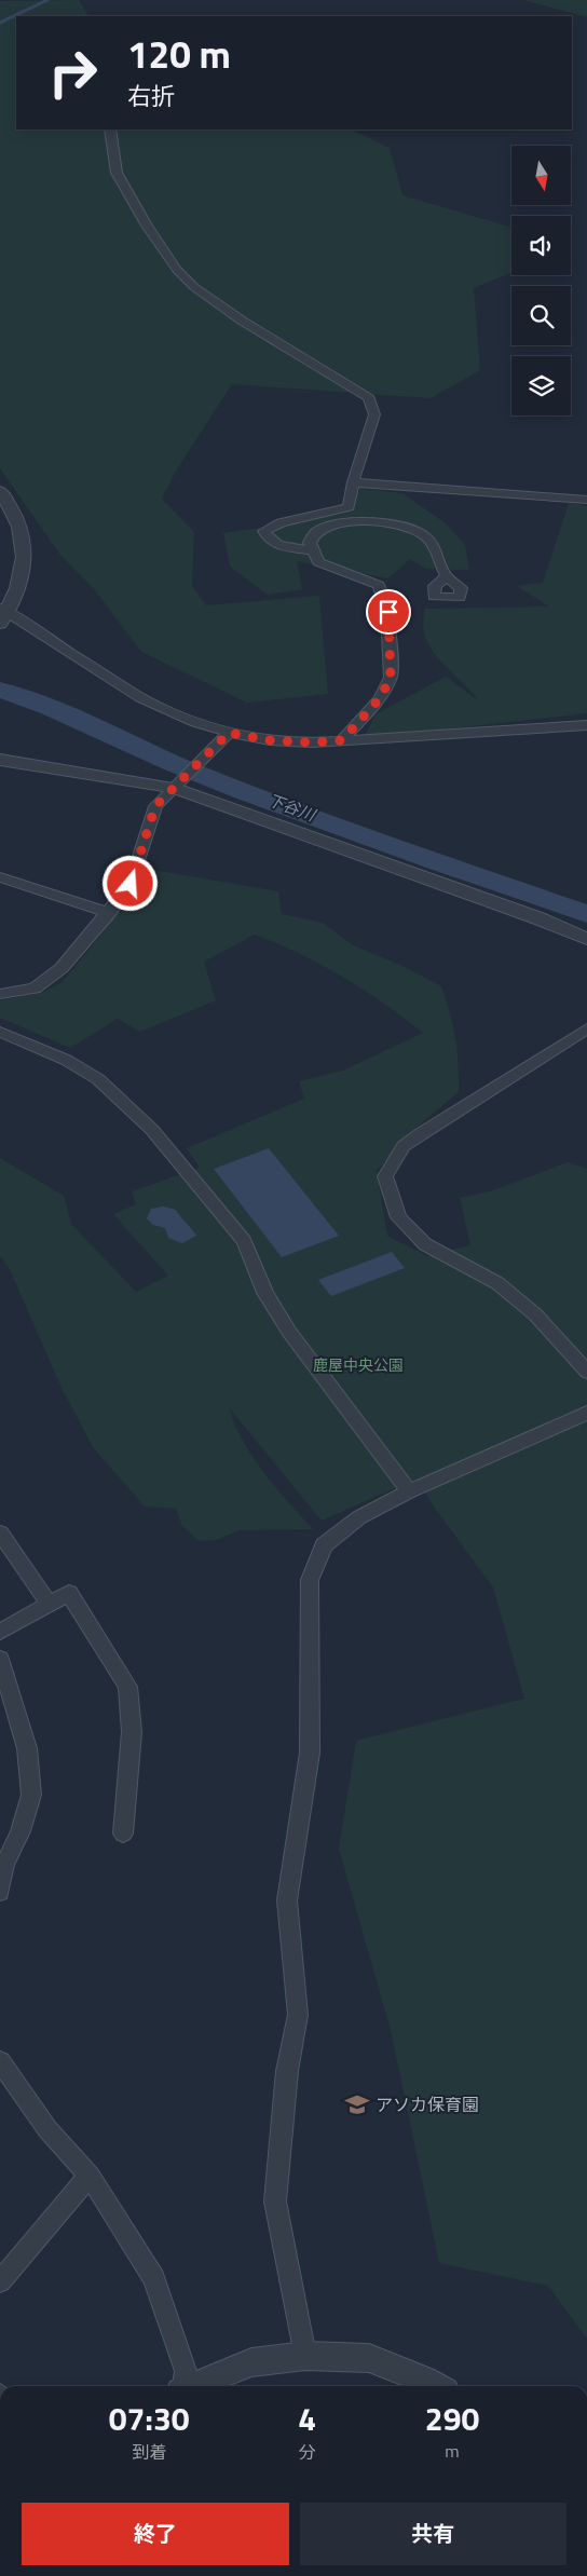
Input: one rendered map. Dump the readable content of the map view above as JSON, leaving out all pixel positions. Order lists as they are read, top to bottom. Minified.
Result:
{"water":["下谷川"],"parks":["鹿屋中央公園"],"places":{"school or university":["アソカ保育園"]},"north":"bottom","page":{"turn":["120 m","右折"],"eta":["07:30","到着","4","分","290","m"],"buttons":["終了","共有"]}}
